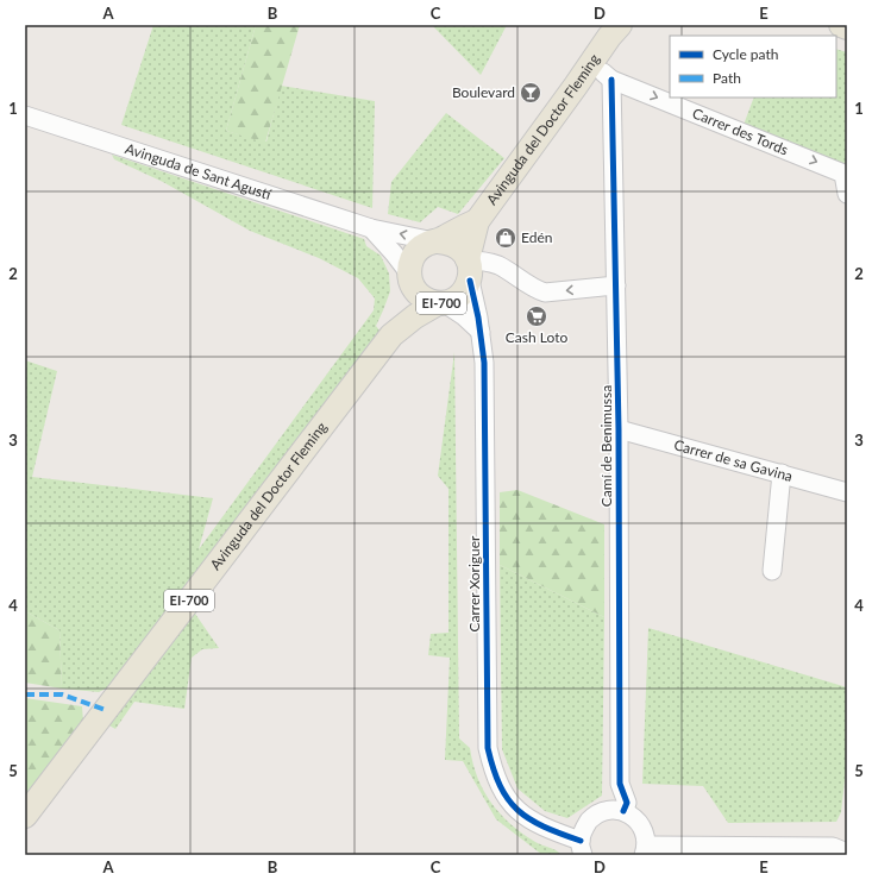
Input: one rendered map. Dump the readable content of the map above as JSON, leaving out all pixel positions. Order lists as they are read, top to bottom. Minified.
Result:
{"streets":{"main road":["Avinguda del Doctor Fleming","EI-700"],"street":["Carrer des Tords","Avinguda de Sant Agustí","Camí de Benimussa","Carrer de sa Gavina","Carrer Xoriguer"]},"crossings":[["Avinguda del Doctor Fleming","Carrer des Tords"],["Avinguda del Doctor Fleming","Avinguda de Sant Agustí"],["Avinguda del Doctor Fleming","EI-700"],["Avinguda del Doctor Fleming","Carrer Xoriguer"],["Carrer des Tords","Camí de Benimussa"],["Avinguda de Sant Agustí","EI-700"],["Avinguda de Sant Agustí","Carrer Xoriguer"],["EI-700","Carrer Xoriguer"],["Camí de Benimussa","Carrer de sa Gavina"]],"one_way":["Carrer des Tords"],"places":{"bar":["Boulevard"],"shop":["Edén"],"supermarket":["Cash Loto"]},"legend":["Cycle path","Path"],"grid":{"columns":["A","B","C","D","E"],"rows":["1","2","3","4","5"]}}
